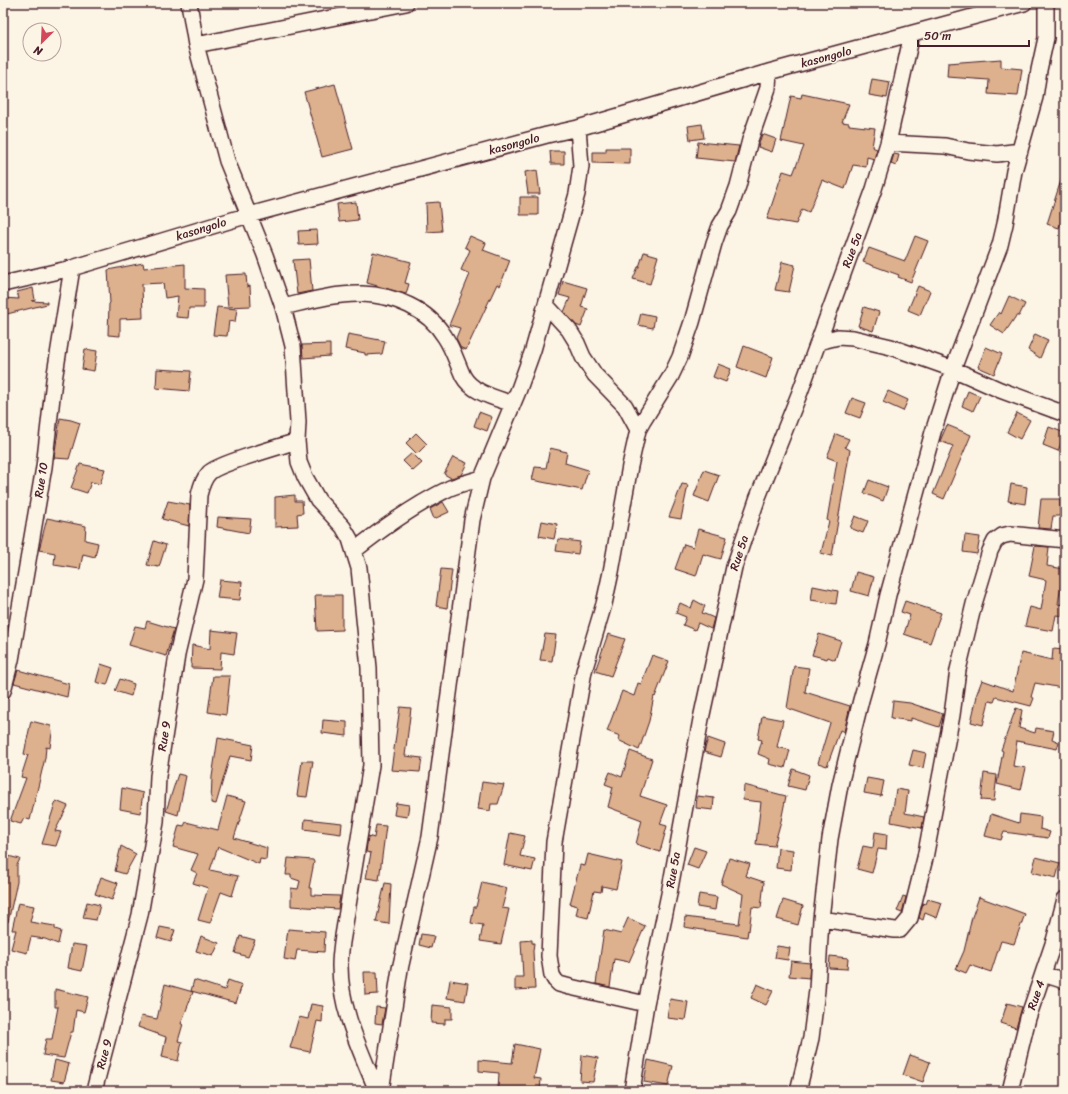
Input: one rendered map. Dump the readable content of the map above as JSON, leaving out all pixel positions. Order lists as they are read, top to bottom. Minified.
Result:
{"streets":{"street":["kasongolo","Rue 5a","Rue 10","Rue 9","Rue 4"]},"crossings":[["kasongolo","Rue 5a"],["kasongolo","Rue 10"]],"scale_bar":"50 m","north":"bottom left"}
